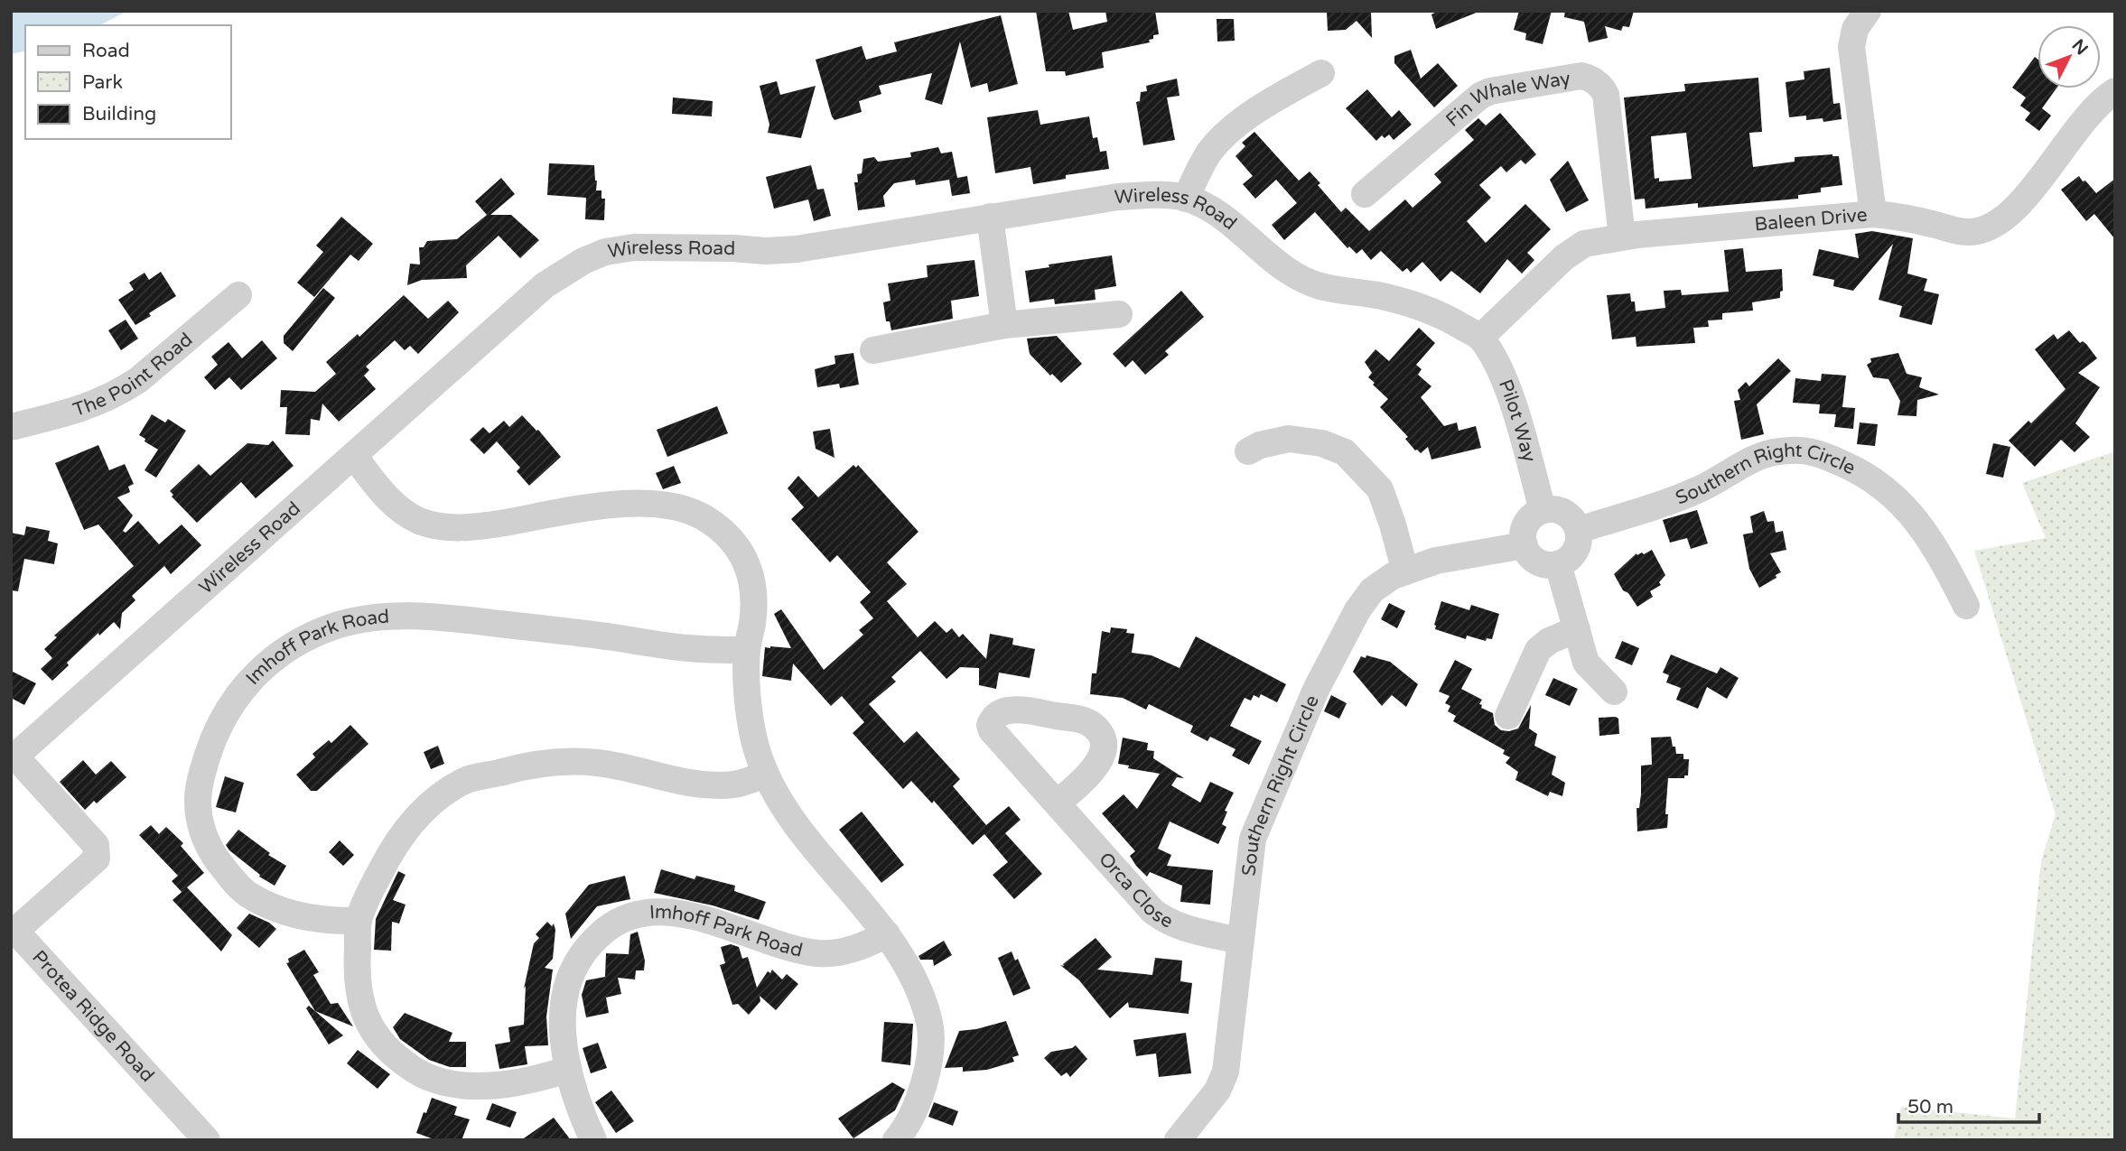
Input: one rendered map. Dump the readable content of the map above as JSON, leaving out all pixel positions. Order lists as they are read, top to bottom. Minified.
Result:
{"streets":{"street":["Fin Whale Way","Wireless Road","Baleen Drive","The Point Road","Pilot Way","Southern Right Circle","Imhoff Park Road","Orca Close","Protea Ridge Road"]},"crossings":[["Fin Whale Way","Baleen Drive"],["Wireless Road","Baleen Drive"],["Wireless Road","Pilot Way"],["Wireless Road","Protea Ridge Road"],["Baleen Drive","Pilot Way"],["Pilot Way","Southern Right Circle"],["Southern Right Circle","Orca Close"]],"legend":["Road","Park","Building"],"scale_bar":"50 m","north":"top right"}
